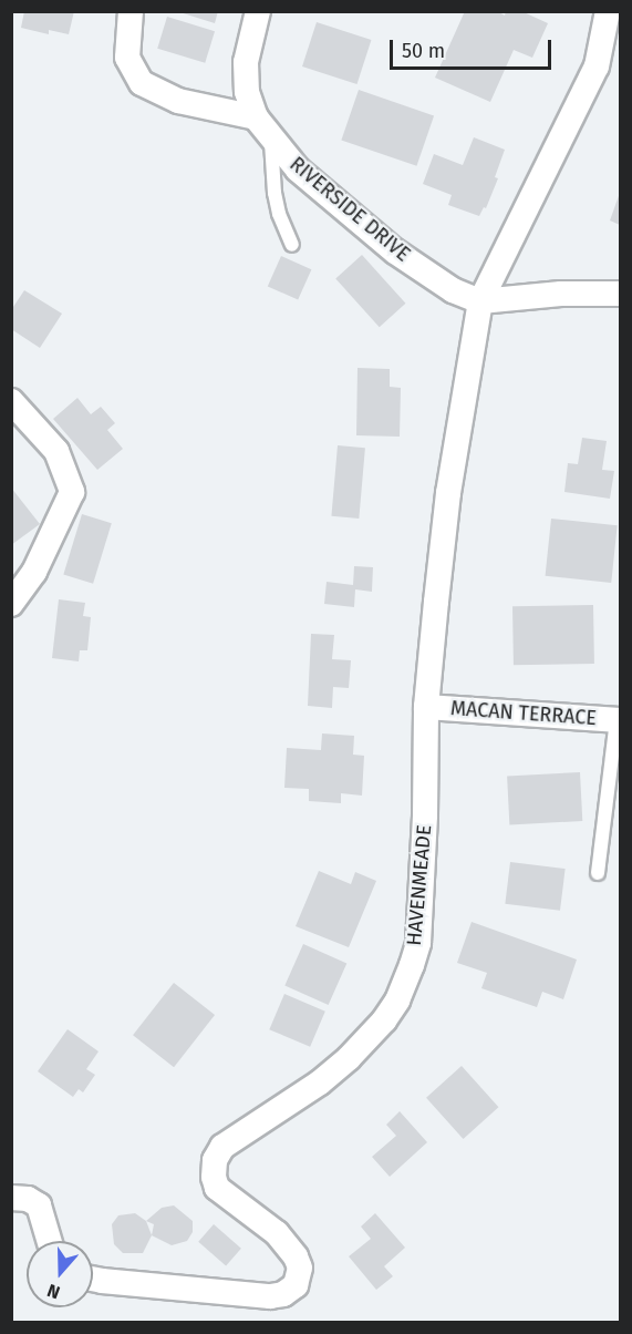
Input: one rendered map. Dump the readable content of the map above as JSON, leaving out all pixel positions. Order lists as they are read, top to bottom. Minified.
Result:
{"streets":{"street":["RIVERSIDE DRIVE","MACAN TERRACE","HAVENMEADE"]},"crossings":[["RIVERSIDE DRIVE","HAVENMEADE"],["MACAN TERRACE","HAVENMEADE"]],"scale_bar":"50 m","north":"bottom"}
